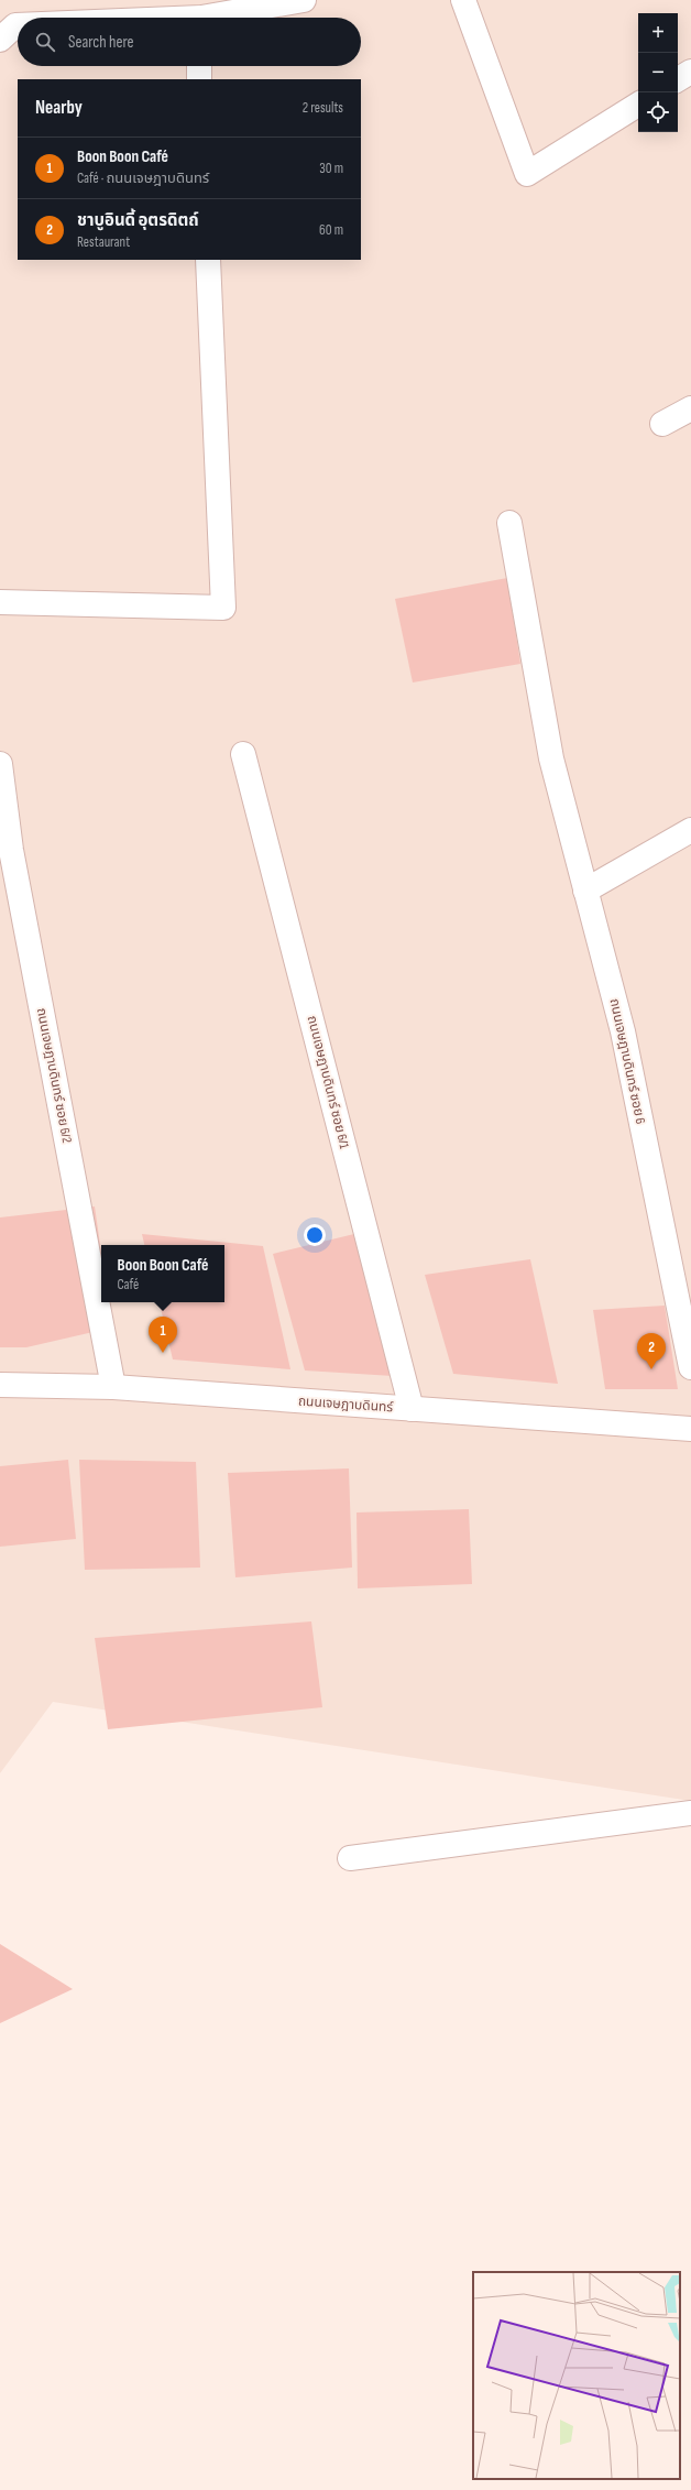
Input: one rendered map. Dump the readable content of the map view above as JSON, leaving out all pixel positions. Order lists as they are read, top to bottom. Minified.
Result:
{"streets":{"street":["ถนนเจษฎาบดินทร์ ซอย 6","ถนนเจษฎาบดินทร์ ซอย 6/2","ถนนเจษฎาบดินทร์ ซอย 6/1","ถนนเจษฎาบดินทร์"]},"crossings":[["ถนนเจษฎาบดินทร์ ซอย 6/2","ถนนเจษฎาบดินทร์"],["ถนนเจษฎาบดินทร์ ซอย 6/1","ถนนเจษฎาบดินทร์"]],"page":{"map_buttons":["+","−"],"search":"Search here","heading":["Nearby","2 results"],"list":[{"mark":"1","name":"Boon Boon Café","note":"Café · ถนนเจษฎาบดินทร์","value":"30 m"},{"mark":"2","name":"ชาบูอินดี้ อุตรดิตถ์","note":"Restaurant","value":"60 m"}],"popup":["Boon Boon Café","Café"],"pins":["1","2"]}}
